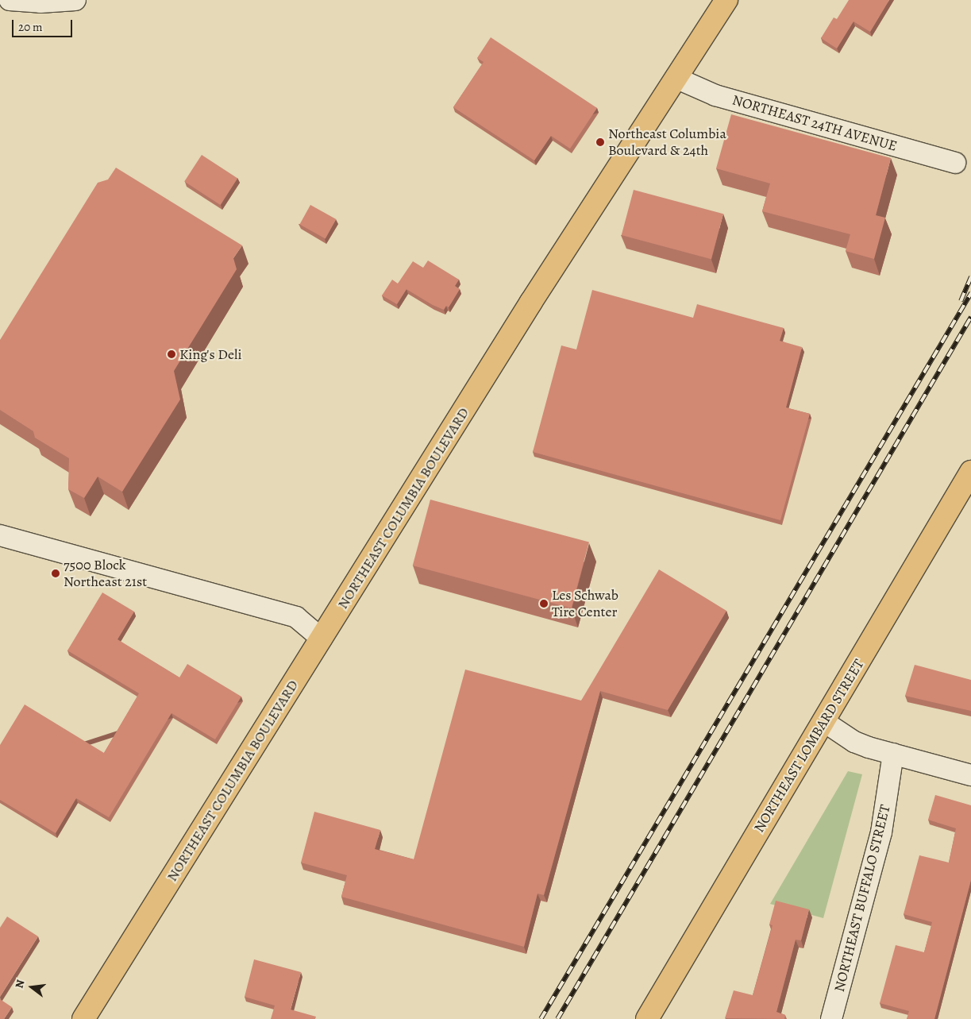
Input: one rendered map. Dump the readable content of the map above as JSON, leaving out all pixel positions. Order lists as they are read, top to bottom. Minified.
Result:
{"streets":{"main road":["NORTHEAST COLUMBIA BOULEVARD","NORTHEAST LOMBARD STREET"],"street":["NORTHEAST 24TH AVENUE","NORTHEAST BUFFALO STREET"]},"crossings":[["NORTHEAST 24TH AVENUE","NORTHEAST COLUMBIA BOULEVARD"]],"places":["Northeast Columbia Boulevard & 24th","King's Deli","7500 Block Northeast 21st","Les Schwab Tire Center"],"scale_bar":"20 m","north":"left"}
